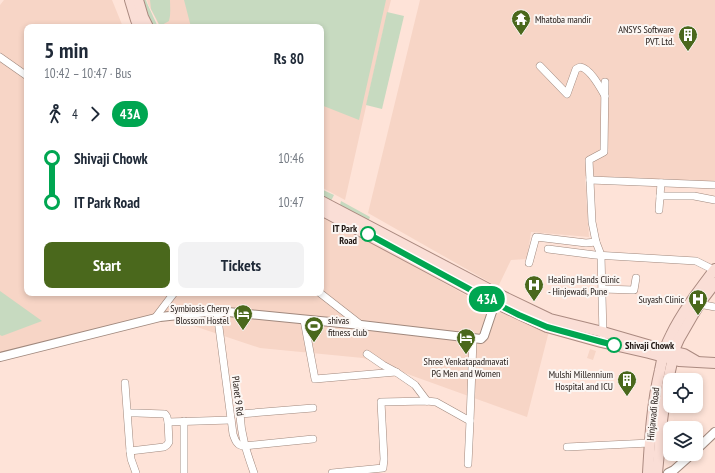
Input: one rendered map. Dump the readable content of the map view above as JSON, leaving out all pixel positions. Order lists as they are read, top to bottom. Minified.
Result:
{"streets":{"main road":["Hinjawadi Road"],"street":["Planet 9 Rd"]},"places":{"temple":["Mhatoba mandir"],"building":["ANSYS Software PVT. Ltd.","Mulshi Millennium Hospital and ICU"],"other":["IT Park Road","Shivaji Chowk"],"hospital":["Healing Hands Clinic - Hinjewadi, Pune","Suyash Clinic"],"hotel":["Symbiosis Cherry Blossom Hostel","Shree Venkatapadmavati PG Men and Women"],"sports":["shivas fitness club"]},"lines":["bus line 43A"],"page":{"on_map":"43A","heading":["5 min","10:42 – 10:47 · Bus","Rs 80"],"legs":["4","43A"],"list":[{"name":"Shivaji Chowk","value":"10:46"},{"name":"IT Park Road","value":"10:47"}],"buttons":["Start","Tickets"]}}
